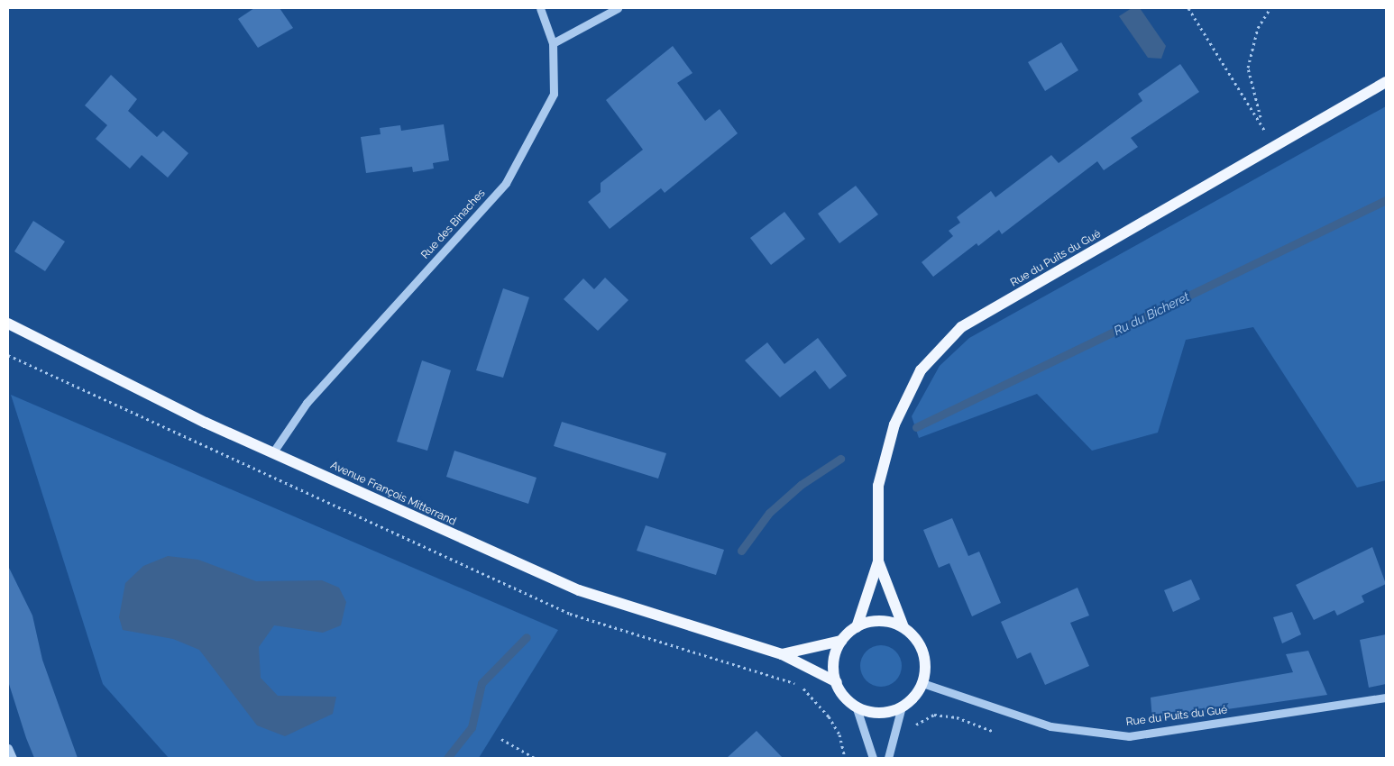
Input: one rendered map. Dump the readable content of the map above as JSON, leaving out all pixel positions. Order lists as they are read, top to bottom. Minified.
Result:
{"streets":{"main road":["Rue du Puits du Gué","Avenue François Mitterrand"],"street":["Rue des Binaches"]},"crossings":[["Rue des Binaches","Avenue François Mitterrand"],["Rue du Puits du Gué","Avenue François Mitterrand"]],"water":["Ru du Bicheret"]}
